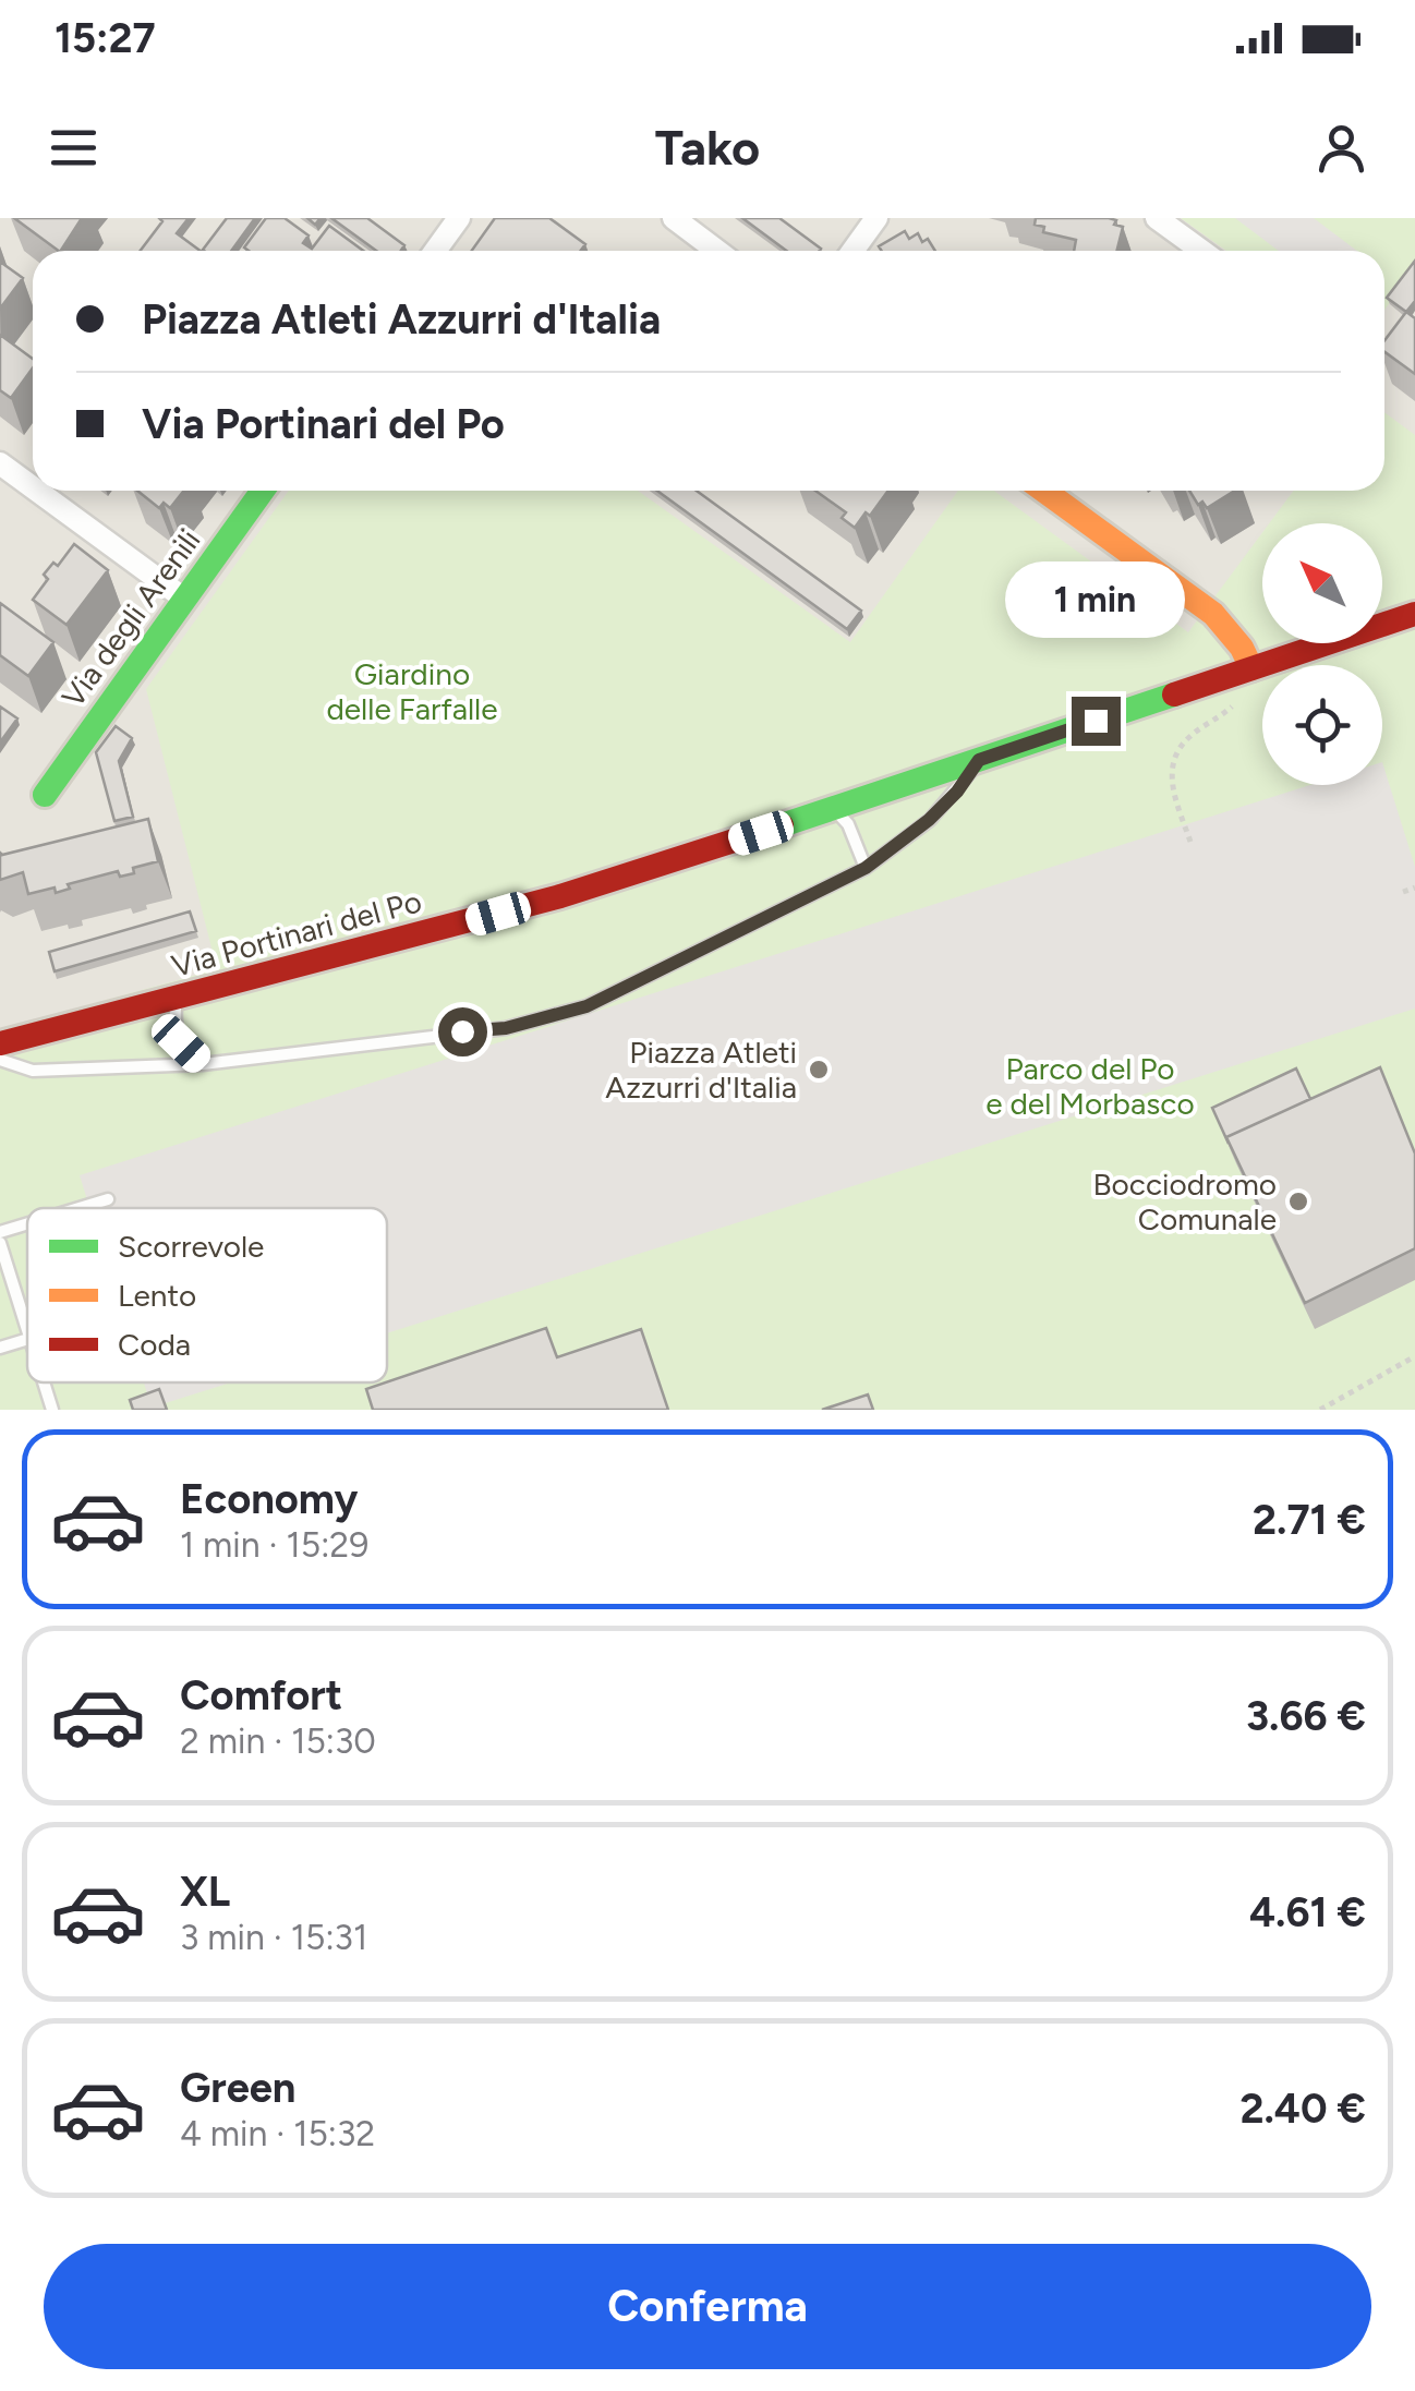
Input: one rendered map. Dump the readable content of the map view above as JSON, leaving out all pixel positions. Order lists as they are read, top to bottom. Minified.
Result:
{"streets":{"street":["Via degli Arenili","Via Portinari del Po"]},"parks":["Giardino delle Farfalle","Parco del Po e del Morbasco"],"places":["Piazza Atleti Azzurri d'Italia","Bocciodromo Comunale"],"legend":["Scorrevole","Lento","Coda"],"north":"top left","page":{"status":"15:27","header":"Tako","banner":["Piazza Atleti Azzurri d'Italia","Via Portinari del Po"],"bubble":"1 min","list":[{"name":"Economy","note":"1 min · 15:29","value":"2.71 €"},{"name":"Comfort","note":"2 min · 15:30","value":"3.66 €"},{"name":"XL","note":"3 min · 15:31","value":"4.61 €"},{"name":"Green","note":"4 min · 15:32","value":"2.40 €"}],"buttons":"Conferma"}}
